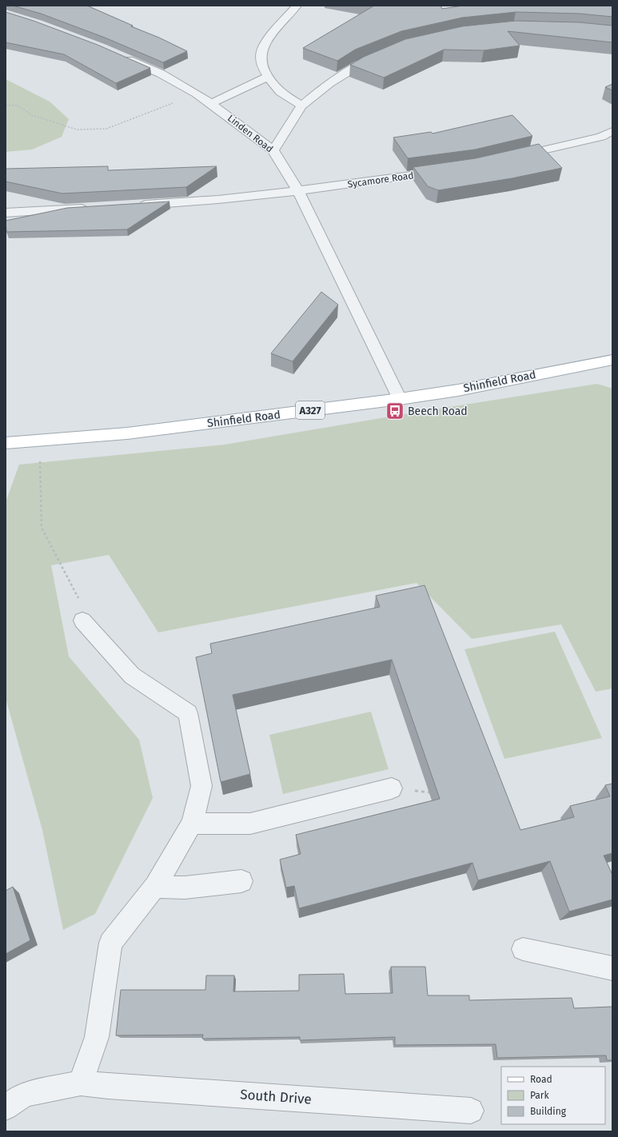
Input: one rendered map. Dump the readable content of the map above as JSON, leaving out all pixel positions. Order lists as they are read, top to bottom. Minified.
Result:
{"streets":{"main road":["Shinfield Road","A327"],"street":["Linden Road","Sycamore Road","South Drive"]},"crossings":[["Linden Road","Sycamore Road"]],"places":{"bus stop":["Beech Road"]},"legend":["Road","Park","Building"]}
